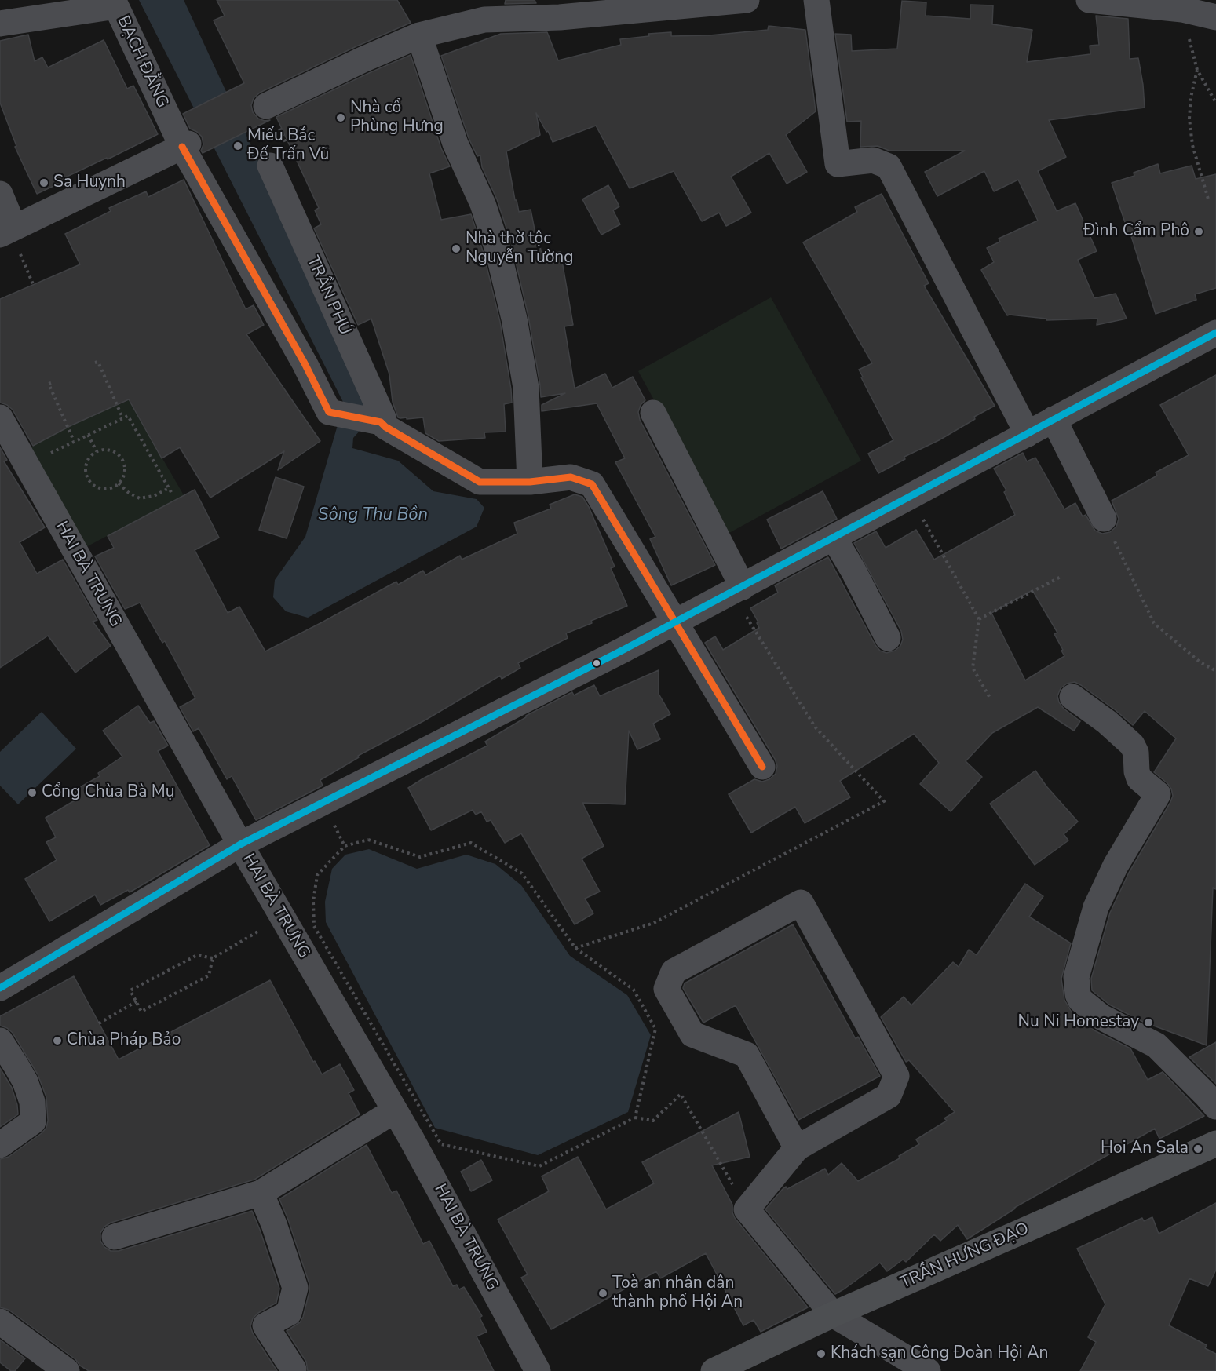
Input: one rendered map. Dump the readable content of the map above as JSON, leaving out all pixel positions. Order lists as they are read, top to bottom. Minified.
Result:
{"streets":{"main road":["TRẦN HƯNG ĐẠO"],"street":["BẠCH ĐẰNG","TRẦN PHÚ","HAI BÀ TRƯNG"]},"water":["Sông Thu Bồn"],"places":["Nhà cổ Phùng Hưng","Miếu Bắc Đế Trấn Vũ","Sa Huynh","Đình Cẩm Phô","Nhà thờ tộc Nguyễn Tường","Cổng Chùa Bà Mụ","Nu Ni Homestay","Chùa Pháp Bảo","Hoi An Sala","Toà an nhân dân thành phố Hội An","Khách sạn Công Đoàn Hội An"]}
